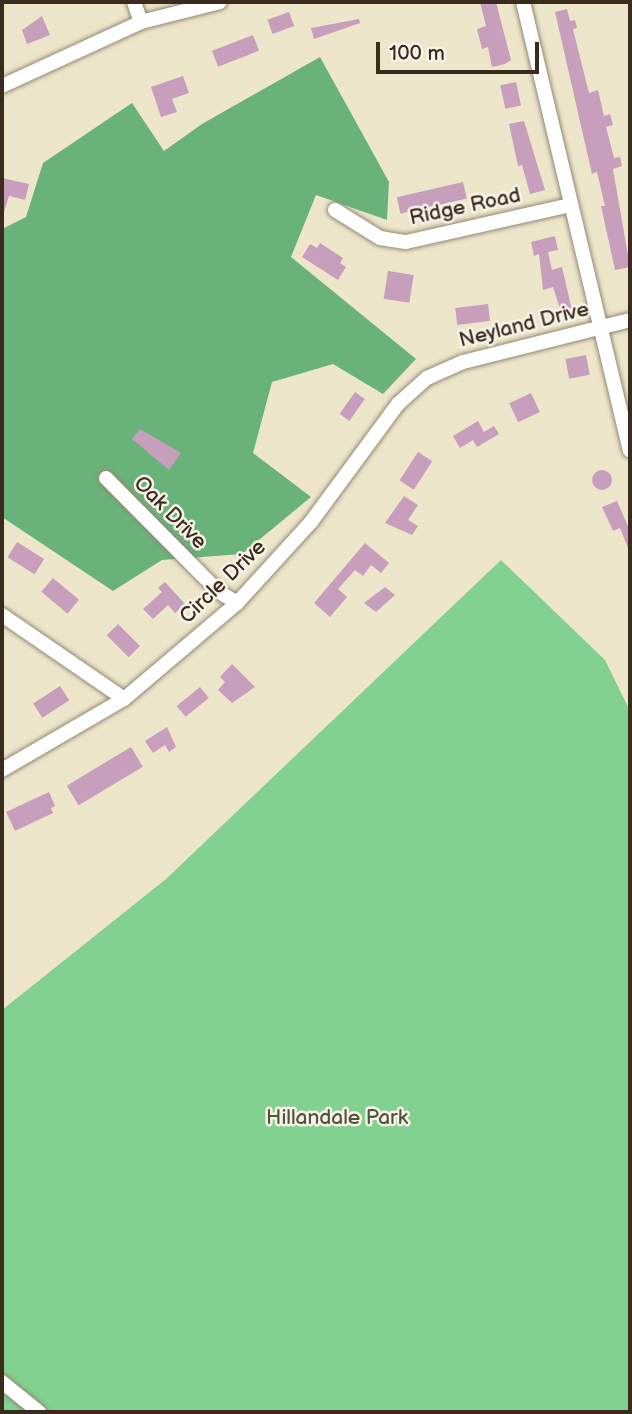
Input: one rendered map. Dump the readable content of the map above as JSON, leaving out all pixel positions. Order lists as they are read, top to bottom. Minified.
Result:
{"streets":{"street":["Ridge Road","Neyland Drive","Oak Drive","Circle Drive"]},"crossings":[["Neyland Drive","Circle Drive"],["Oak Drive","Circle Drive"]],"parks":["Hillandale Park"],"scale_bar":"100 m"}
